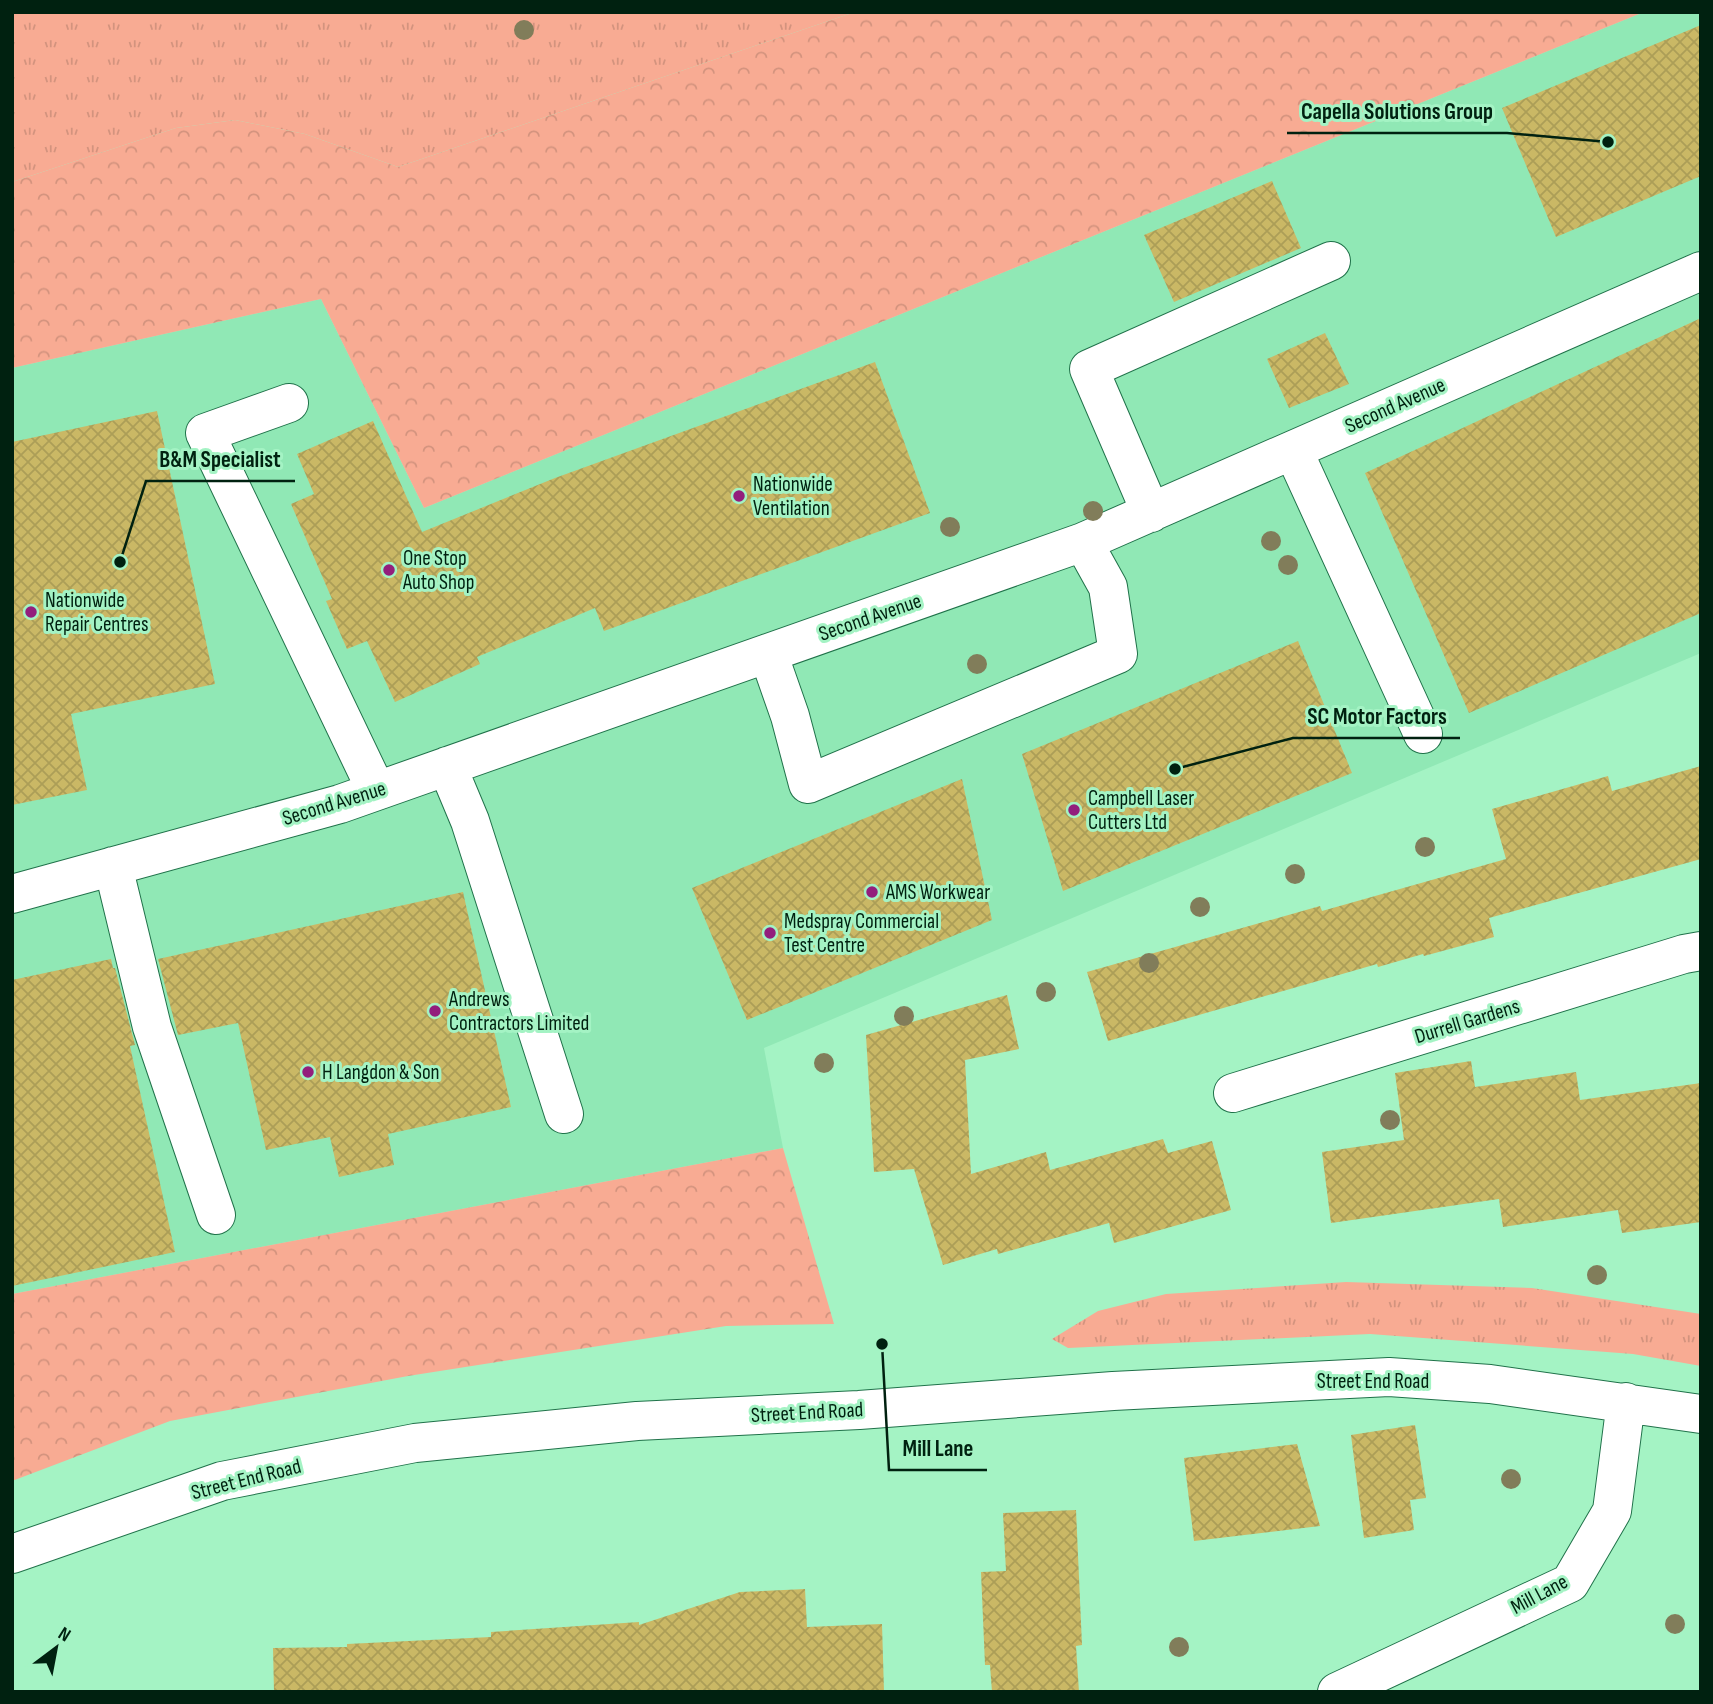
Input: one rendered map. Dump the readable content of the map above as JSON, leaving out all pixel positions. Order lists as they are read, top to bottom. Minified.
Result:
{"streets":{"street":["Second Avenue","Durrell Gardens","Street End Road","Mill Lane"]},"crossings":[["Street End Road","Mill Lane"]],"places":["Capella Solutions Group","Nationwide Ventilation","B&M Specialist","One Stop Auto Shop","Nationwide Repair Centres","SC Motor Factors","Campbell Laser Cutters Ltd","AMS Workwear","Medspray Commercial Test Centre","Andrews Contractors Limited","H Langdon & Son","Mill Lane"],"north":"top right"}
